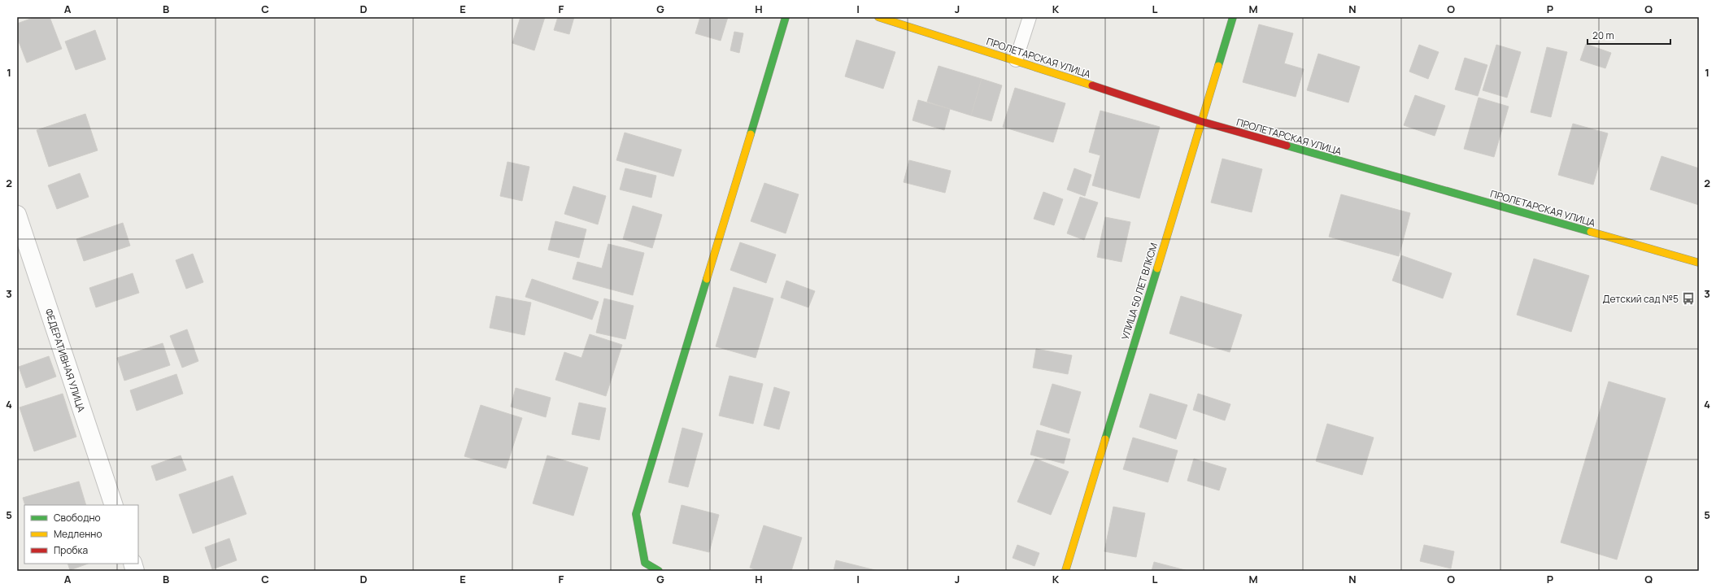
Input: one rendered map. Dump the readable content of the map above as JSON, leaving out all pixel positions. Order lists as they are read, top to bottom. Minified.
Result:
{"streets":{"street":["ПРОЛЕТАРСКАЯ УЛИЦА","УЛИЦА 50 ЛЕТ ВЛКСМ","ФЕДЕРАТИВНАЯ УЛИЦА"]},"crossings":[["ПРОЛЕТАРСКАЯ УЛИЦА","УЛИЦА 50 ЛЕТ ВЛКСМ"]],"places":{"bus stop":["Детский сад №5"]},"legend":["Свободно","Медленно","Пробка"],"scale_bar":"20 m","grid":{"columns":["A","B","C","D","E","F","G","H","I","J","K","L","M","N","O","P","Q"],"rows":["1","2","3","4","5"]}}
